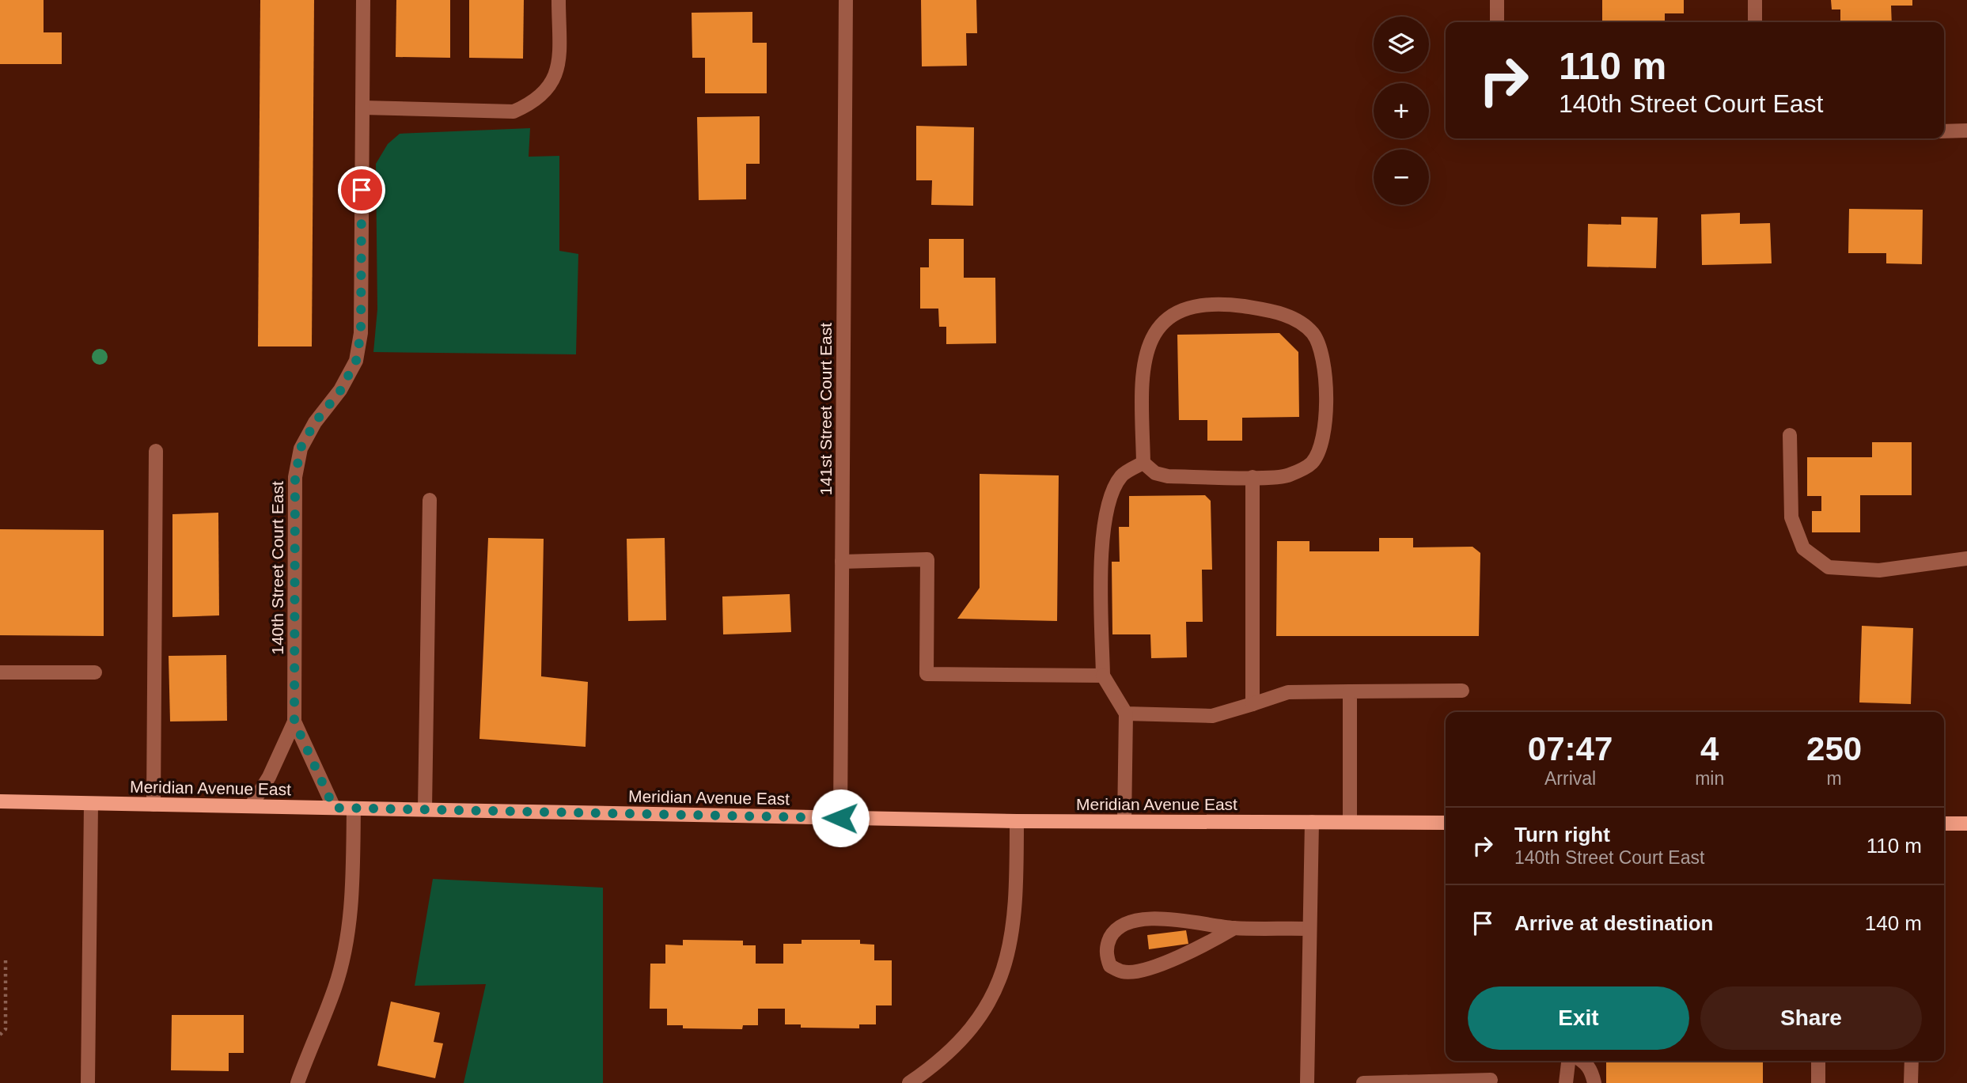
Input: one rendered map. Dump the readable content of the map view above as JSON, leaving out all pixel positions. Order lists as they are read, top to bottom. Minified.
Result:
{"streets":{"main road":["Meridian Avenue East"],"street":["141st Street Court East","140th Street Court East"]},"crossings":[["141st Street Court East","Meridian Avenue East"],["140th Street Court East","Meridian Avenue East"]],"page":{"map_buttons":["+","−"],"turn":["110 m","140th Street Court East"],"eta":["07:47","Arrival","4","min","250","m"],"list":[{"name":"Turn right","note":"140th Street Court East","value":"110 m"},{"name":"Arrive at destination","value":"140 m"}],"buttons":["Exit","Share"]}}
